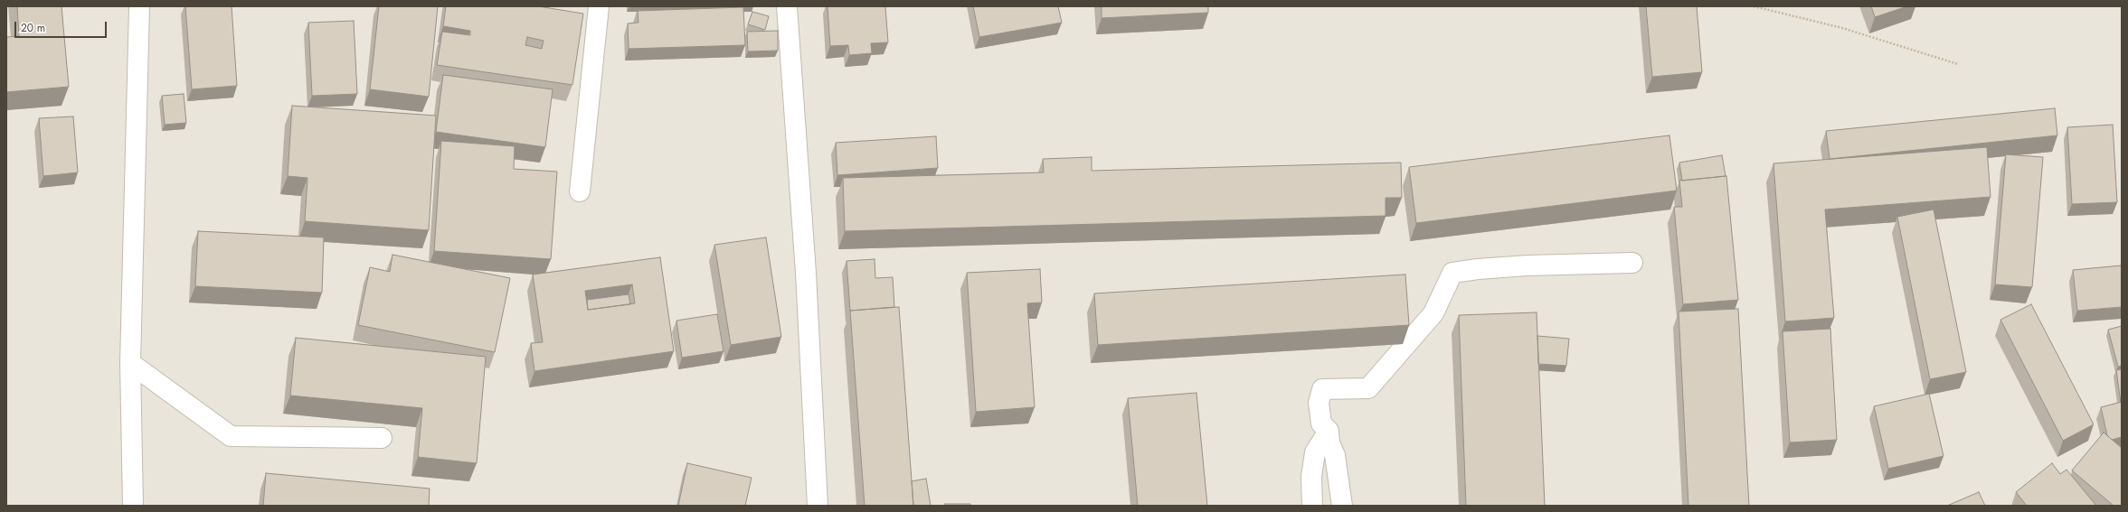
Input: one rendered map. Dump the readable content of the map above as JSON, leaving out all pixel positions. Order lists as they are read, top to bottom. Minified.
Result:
{"scale_bar":"20 m"}
